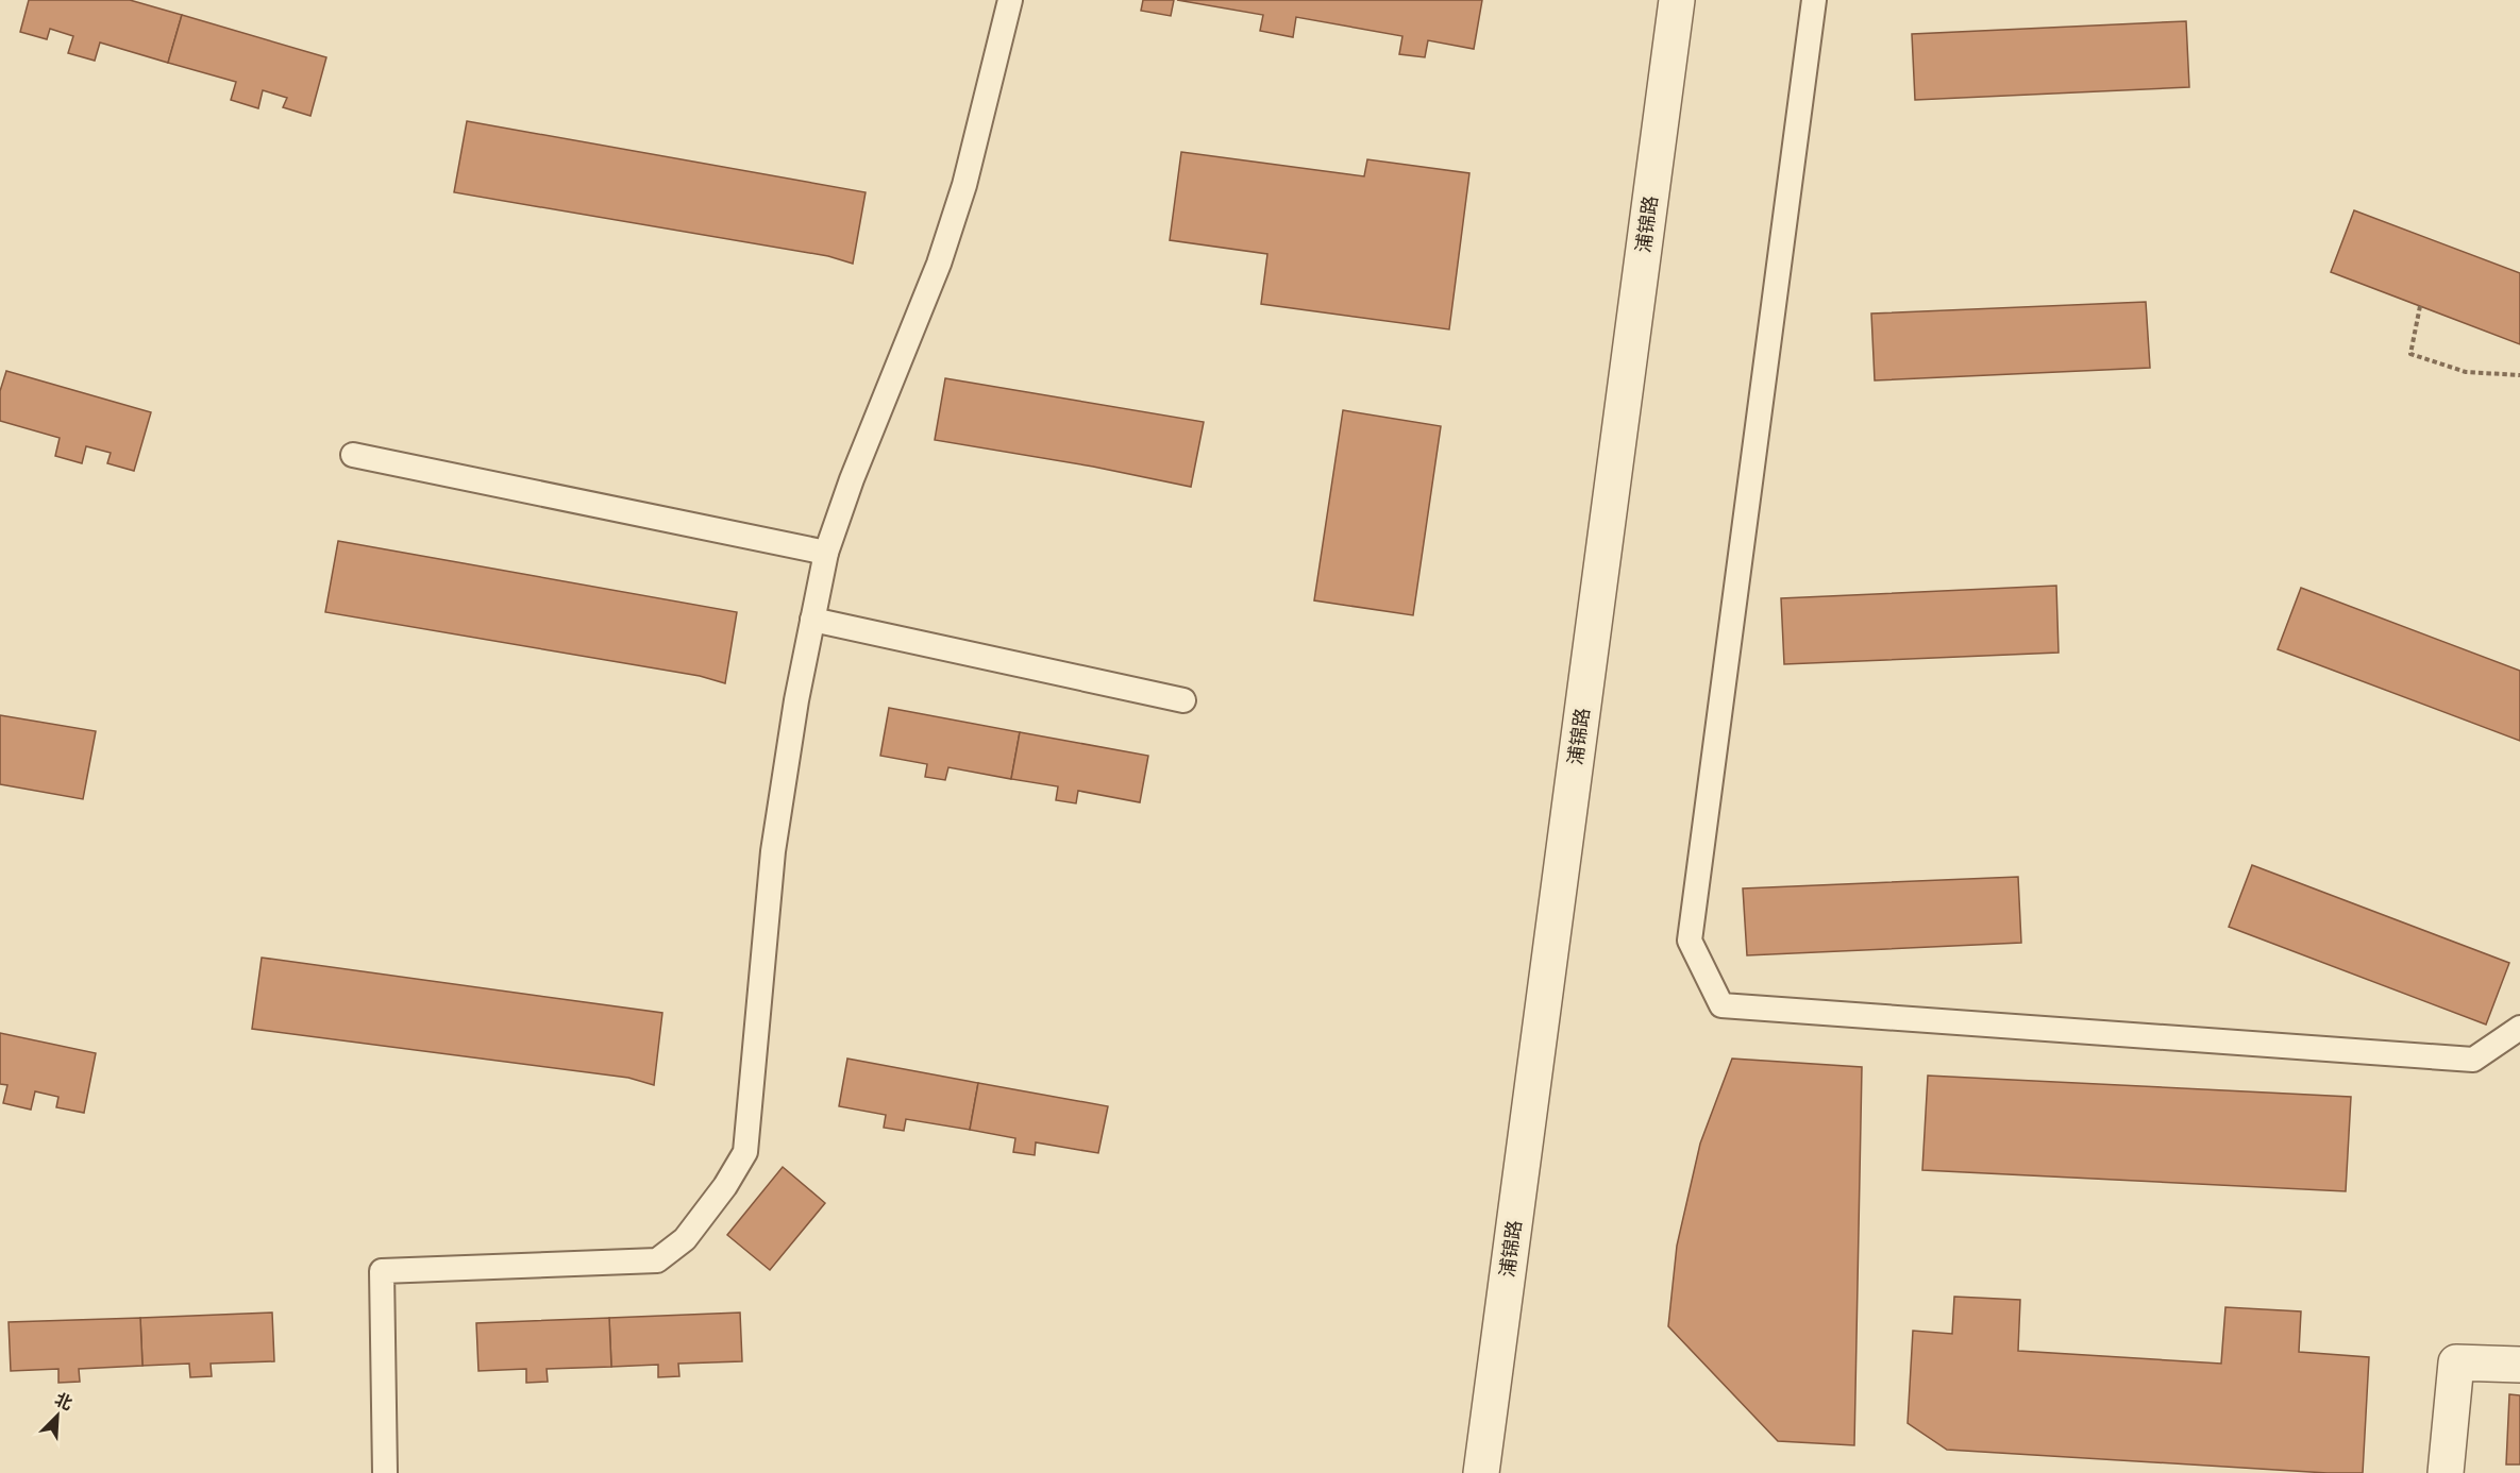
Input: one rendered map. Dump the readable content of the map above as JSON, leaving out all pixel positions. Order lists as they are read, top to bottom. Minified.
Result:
{"streets":{"street":["浦锦路"]},"north":"top right"}
